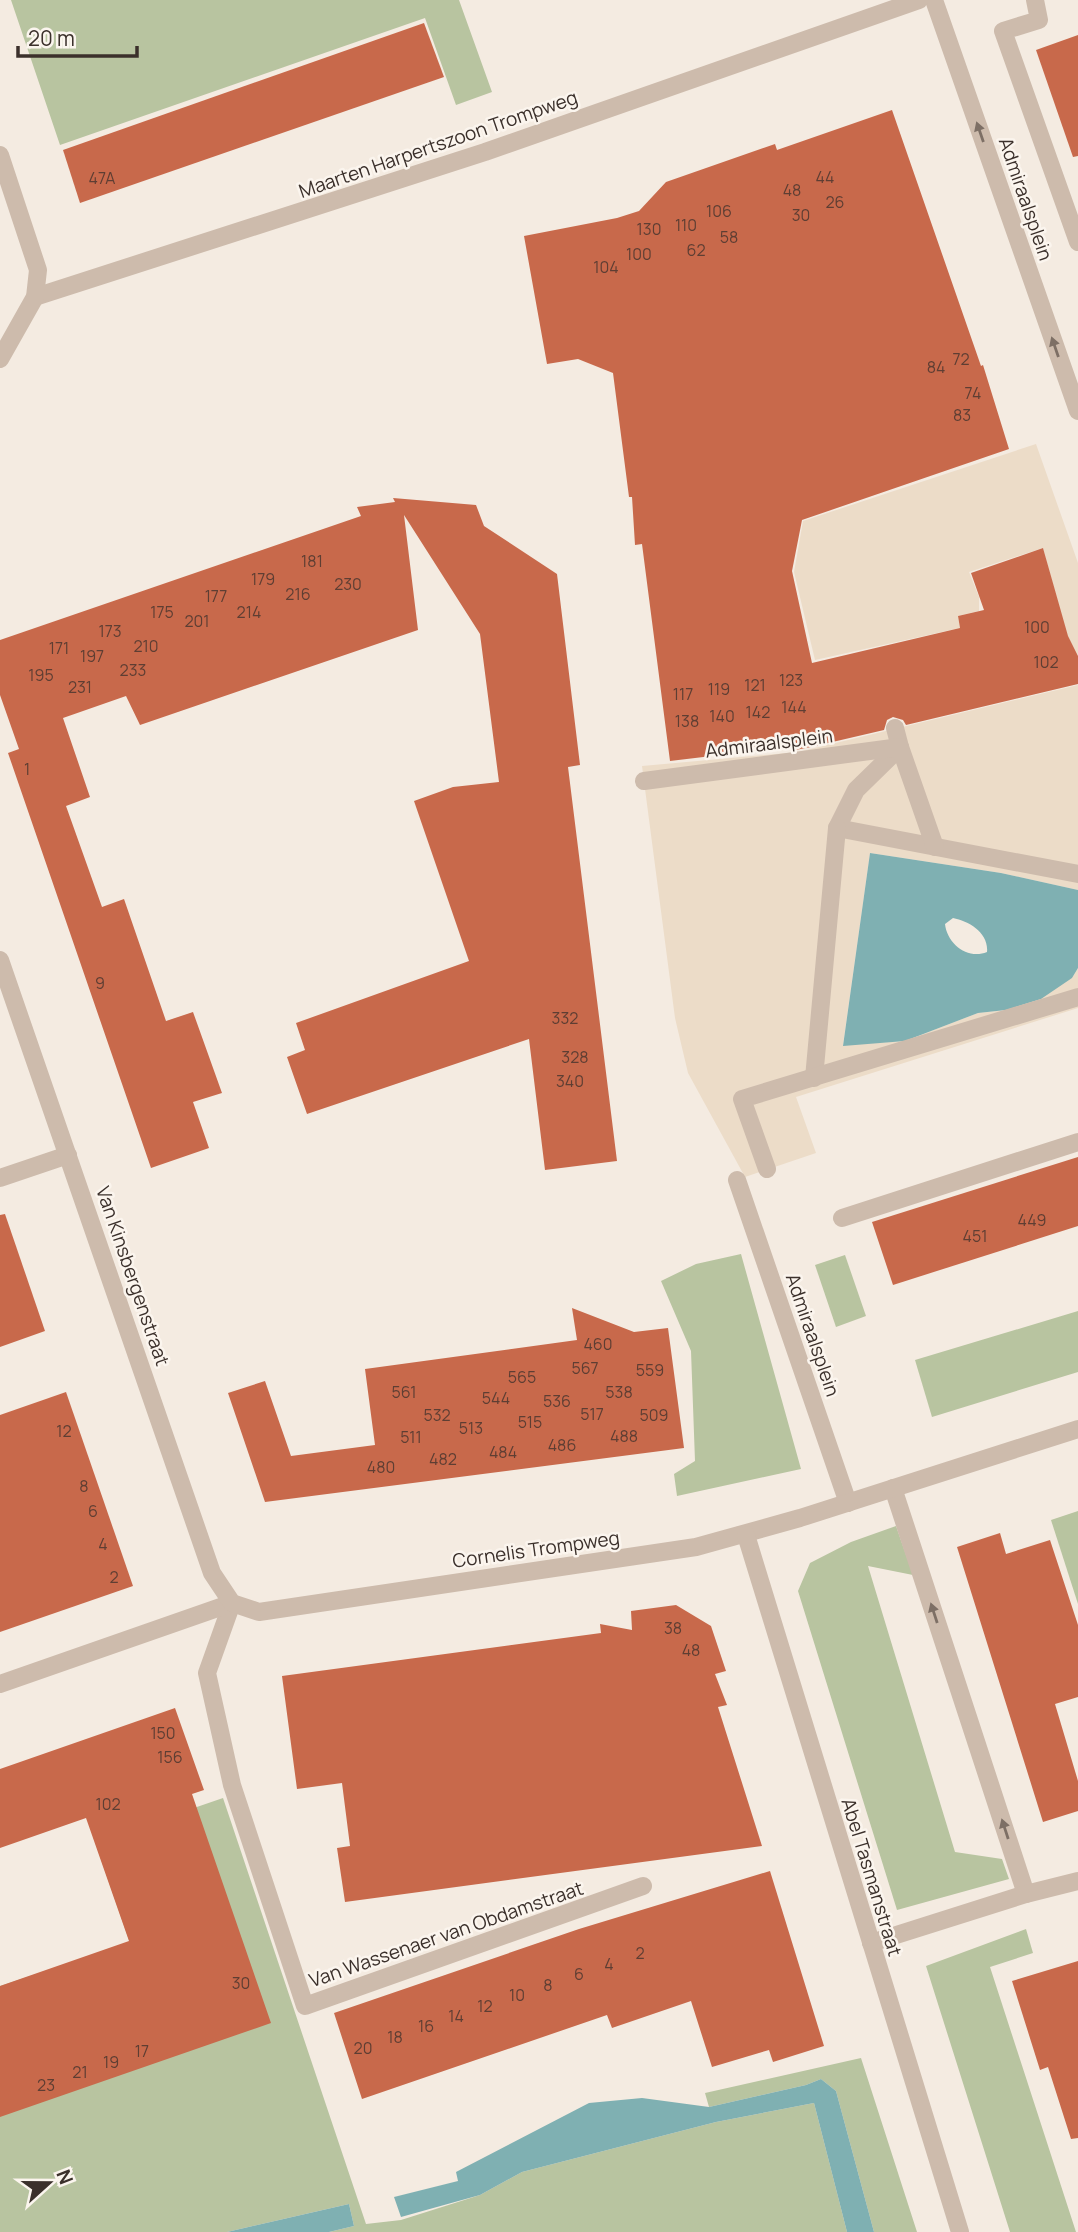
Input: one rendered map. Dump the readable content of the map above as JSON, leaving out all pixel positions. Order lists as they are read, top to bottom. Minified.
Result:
{"streets":{"street":["Maarten Harpertszoon Trompweg","Admiraalsplein","Van Kinsbergenstraat","Cornelis Trompweg","Abel Tasmanstraat","Van Wassenaer van Obdamstraat"]},"crossings":[["Admiraalsplein","Cornelis Trompweg"],["Van Kinsbergenstraat","Cornelis Trompweg"],["Van Kinsbergenstraat","Van Wassenaer van Obdamstraat"],["Cornelis Trompweg","Abel Tasmanstraat"],["Cornelis Trompweg","Van Wassenaer van Obdamstraat"]],"house_numbers":["44","47A","48","26","106","30","110","130","58","62","100","104","72","84","74","83","181","179","230","216","177","175","214","201","100","173","210","171","197","102","233","195","123","121","231","119","117","144","142","140","138","1","9","332","328","340","449","451","460","567","559","565","561","538","544","536","517","532","509","515","513","12","488","511","486","484","482","480","8","6","4","2","38","48","150","156","102","2","4","6","30","8","10","12","14","16","18","20","17","19","21","23"],"scale_bar":"20 m","north":"right"}
